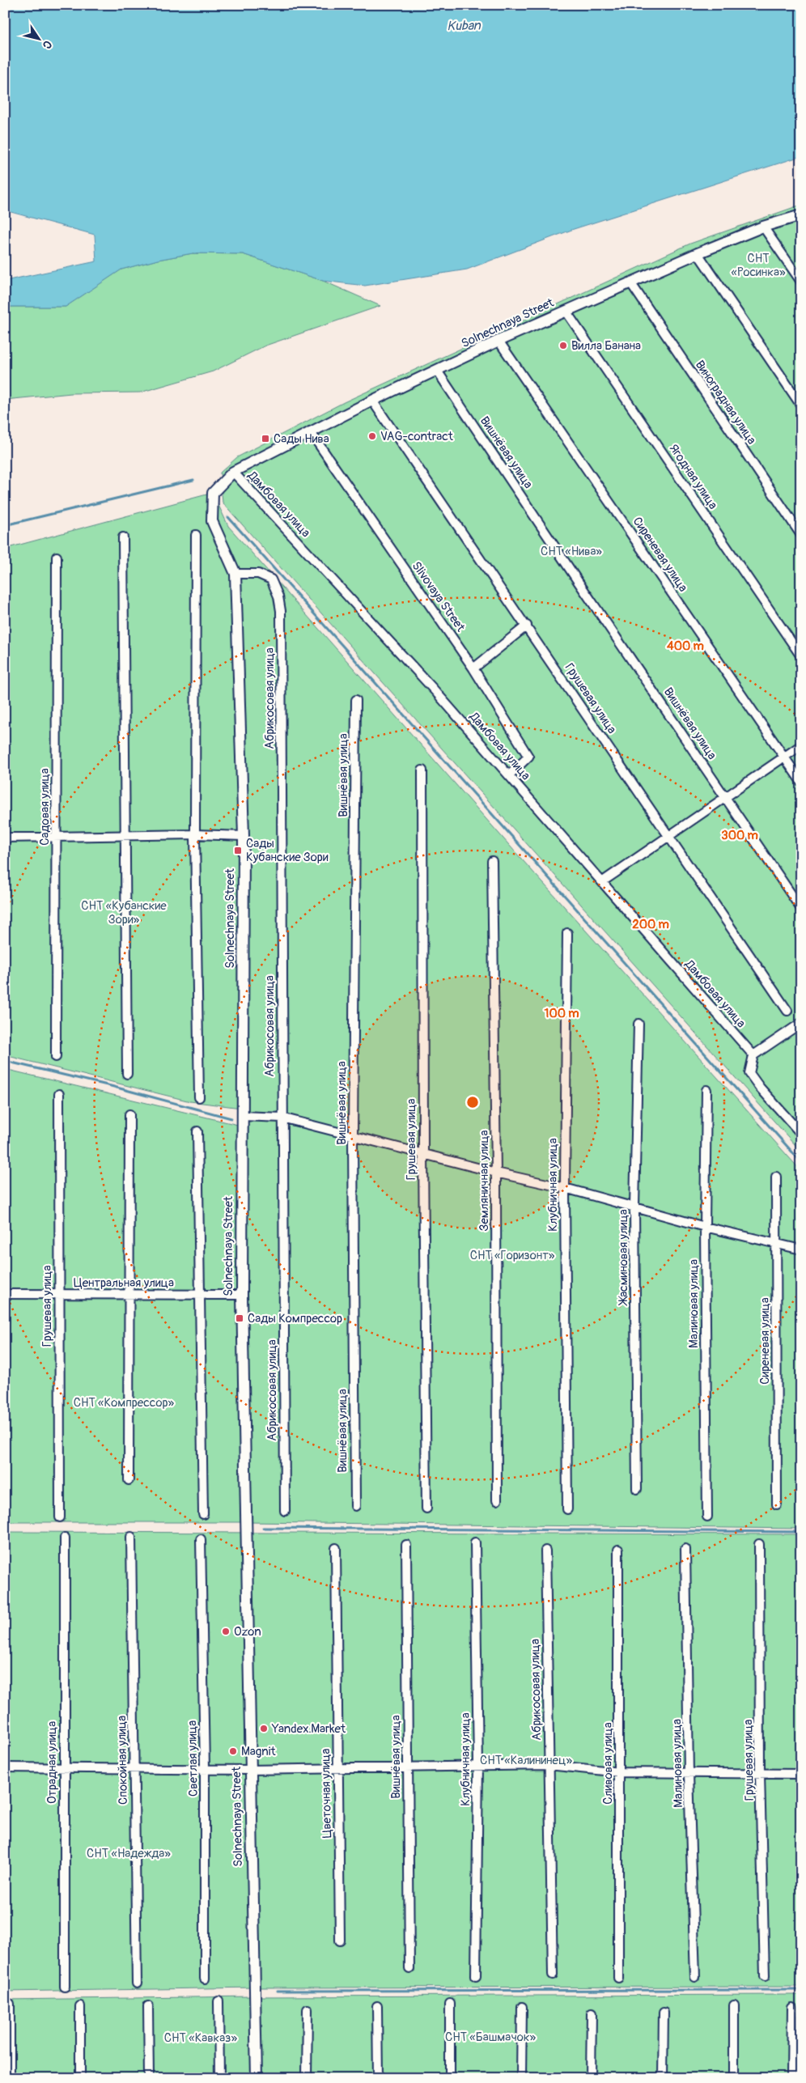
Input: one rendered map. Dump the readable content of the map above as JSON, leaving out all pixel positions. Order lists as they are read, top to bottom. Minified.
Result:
{"streets":{"street":["Solnechnaya Street","Виноградная улица","Вишнёвая улица","Ягодная улица","Дамбовая улица","Сиреневая улица","Slivovaya Street","Абрикосовая улица","Грушевая улица","Садовая улица","Земляничная улица","Клубничная улица","Жасминовая улица","Центральная улица","Малиновая улица","Светлая улица","Спокойная улица","Отрадная улица","Сливовая улица","Цветочная улица"]},"crossings":[["Solnechnaya Street","Виноградная улица"],["Solnechnaya Street","Вишнёвая улица"],["Solnechnaya Street","Ягодная улица"],["Solnechnaya Street","Дамбовая улица"],["Solnechnaya Street","Сиреневая улица"],["Solnechnaya Street","Slivovaya Street"],["Solnechnaya Street","Абрикосовая улица"],["Solnechnaya Street","Грушевая улица"],["Solnechnaya Street","Центральная улица"],["Дамбовая улица","Slivovaya Street"],["Грушевая улица","Центральная улица"]],"water":["Kuban"],"parks":["СНТ «Росинка»","СНТ «Нива»","СНТ «Кубанские Зори»","СНТ «Горизонт»","СНТ «Компрессор»","СНТ «Калининец»","СНТ «Надежда»","СНТ «Башмачок»","СНТ «Кавказ»"],"places":{"other":["Вилла Банана","VAG-contract","Ozon","Yandex.Market","Magnit"],"transit":["Сады Нива","Сады Кубанские Зори","Сады Компрессор"]},"north":"bottom right","rings":["400 m","300 m","200 m","100 m"]}
